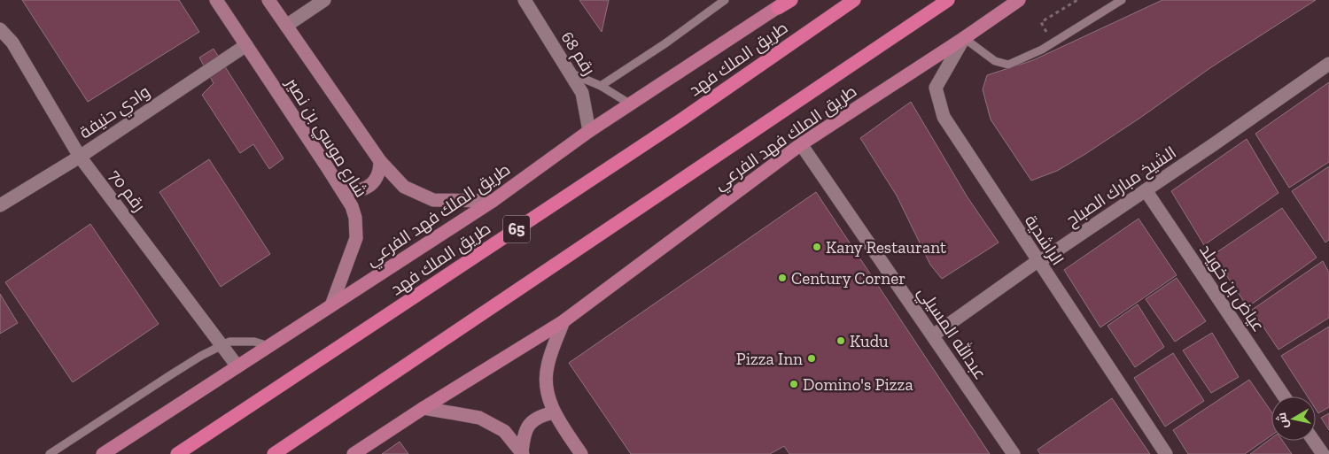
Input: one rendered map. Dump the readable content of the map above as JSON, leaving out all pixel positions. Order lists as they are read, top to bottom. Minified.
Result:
{"streets":{"highway":["طريق الملك فهد","65"],"main road":["طريق الملك فهد الفرعي"],"street":["رقم 68","وادي حنيفة","شارع موسي بن نصير","الشيخ مبارك الصباح","رقم 70","الراشدية","عياض بن خويلد","عبدالله المسيلي"]},"crossings":[["رقم 68","طريق الملك فهد الفرعي"],["وادي حنيفة","شارع موسي بن نصير"],["وادي حنيفة","رقم 70"],["شارع موسي بن نصير","طريق الملك فهد الفرعي"],["طريق الملك فهد الفرعي","رقم 70"],["طريق الملك فهد الفرعي","الراشدية"],["طريق الملك فهد الفرعي","عبدالله المسيلي"],["الشيخ مبارك الصباح","الراشدية"],["الشيخ مبارك الصباح","عياض بن خويلد"],["الشيخ مبارك الصباح","عبدالله المسيلي"]],"places":["Kany Restaurant","Century Corner","Kudu","Pizza Inn","Domino's Pizza"],"north":"left"}
